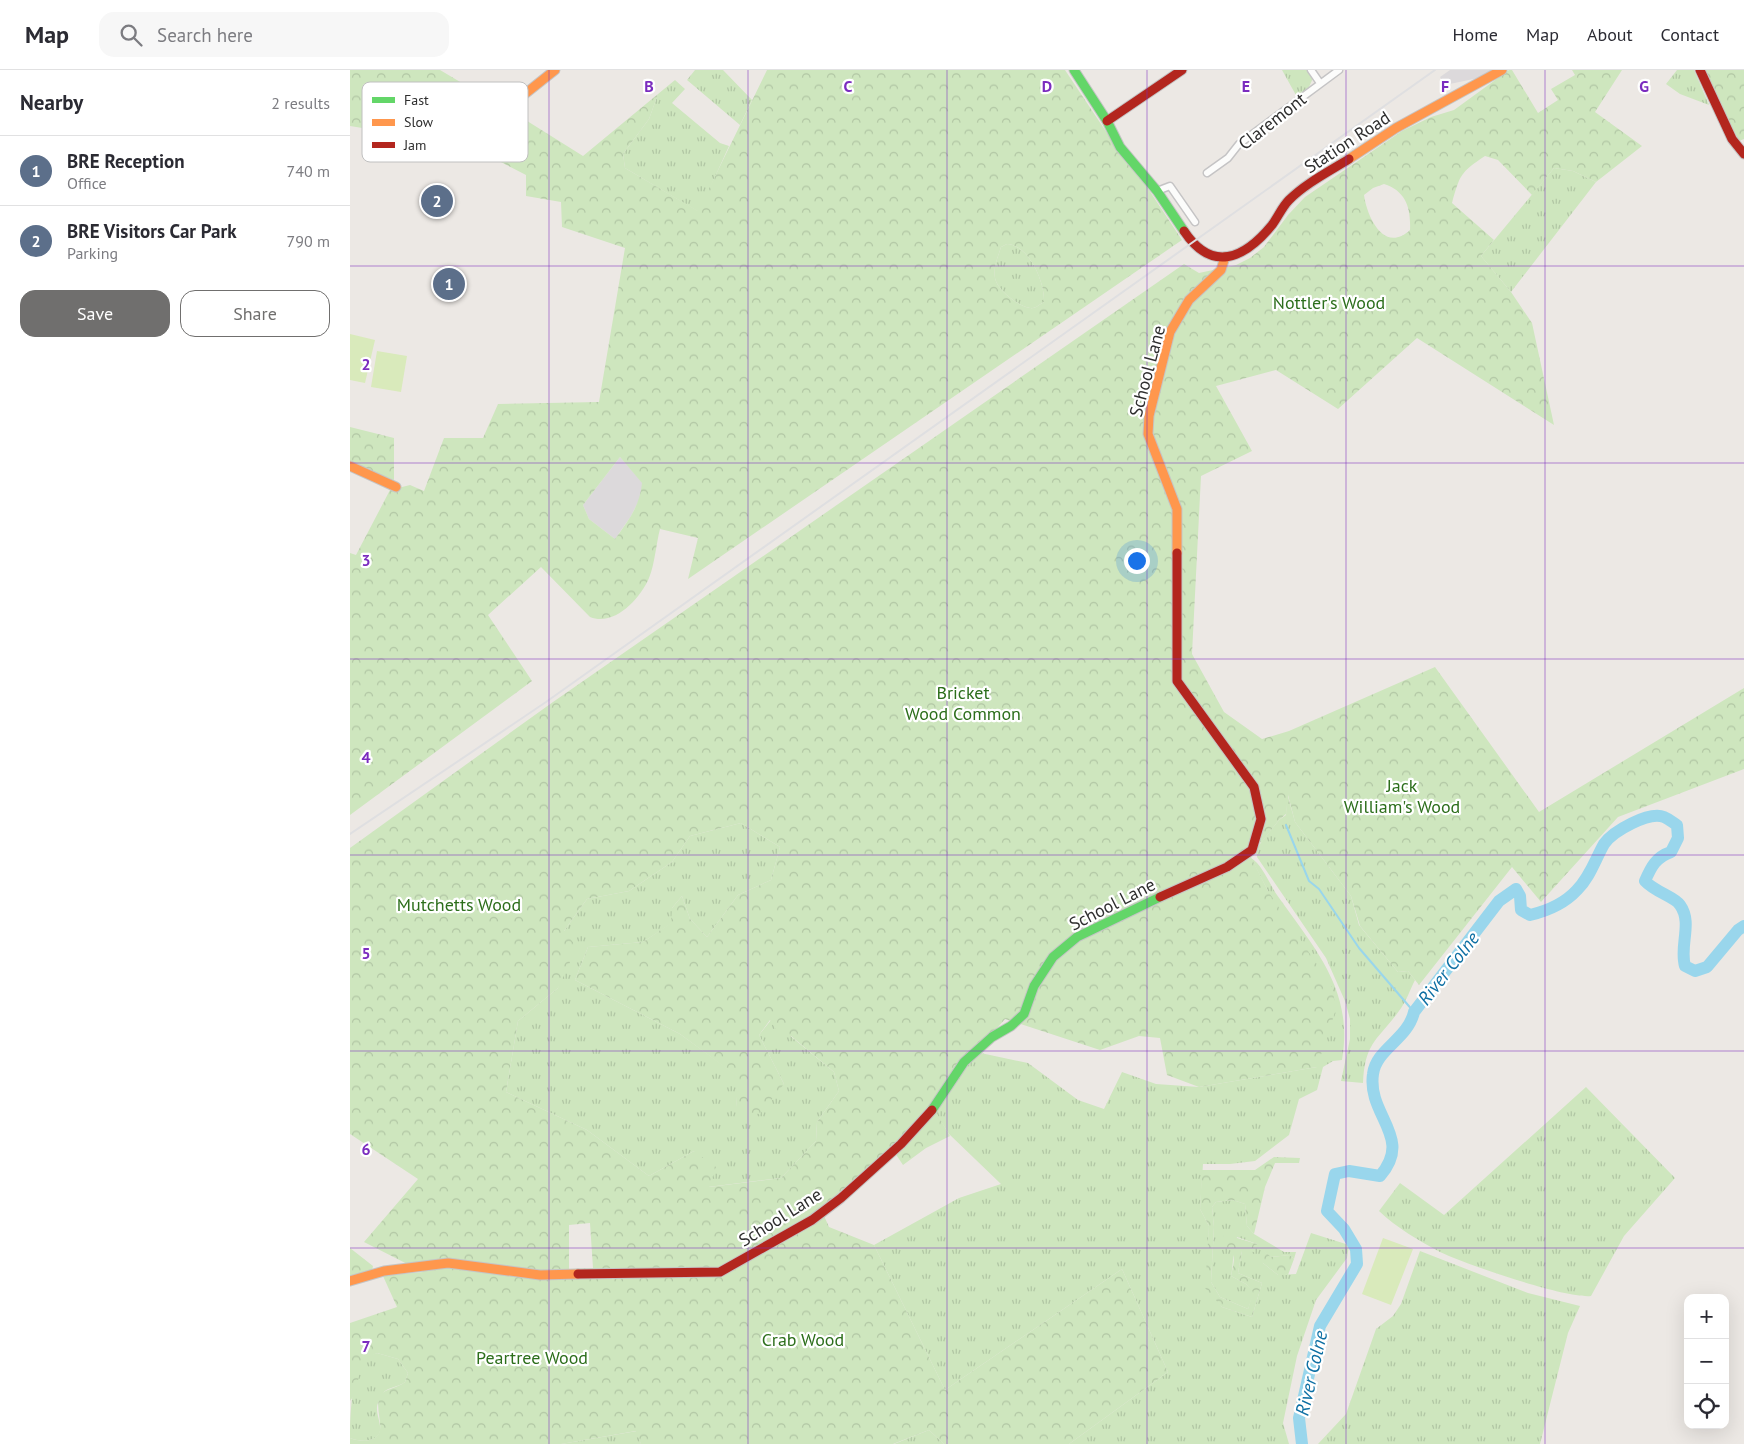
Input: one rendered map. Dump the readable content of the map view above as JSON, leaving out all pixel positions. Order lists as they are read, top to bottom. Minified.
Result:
{"streets":{"street":["Claremont","Station Road","School Lane"]},"crossings":[["Station Road","School Lane"]],"water":["River Colne"],"parks":["Nottler's Wood","Bricket Wood Common","Jack William's Wood","Mutchetts Wood","Crab Wood","Peartree Wood"],"legend":["Fast","Slow","Jam"],"page":{"header":"Map","search":"Search here","nav":["Home","Map","About","Contact"],"heading":["Nearby","2 results"],"list":[{"mark":"1","name":"BRE Reception","note":"Office","value":"740 m"},{"mark":"2","name":"BRE Visitors Car Park","note":"Parking","value":"790 m"}],"pins":["2","1"],"buttons":["Save","Share"],"map_buttons":["+","−"]},"grid":{"columns":["B","C","D","E","F","G"],"rows":["2","3","4","5","6","7"]}}
